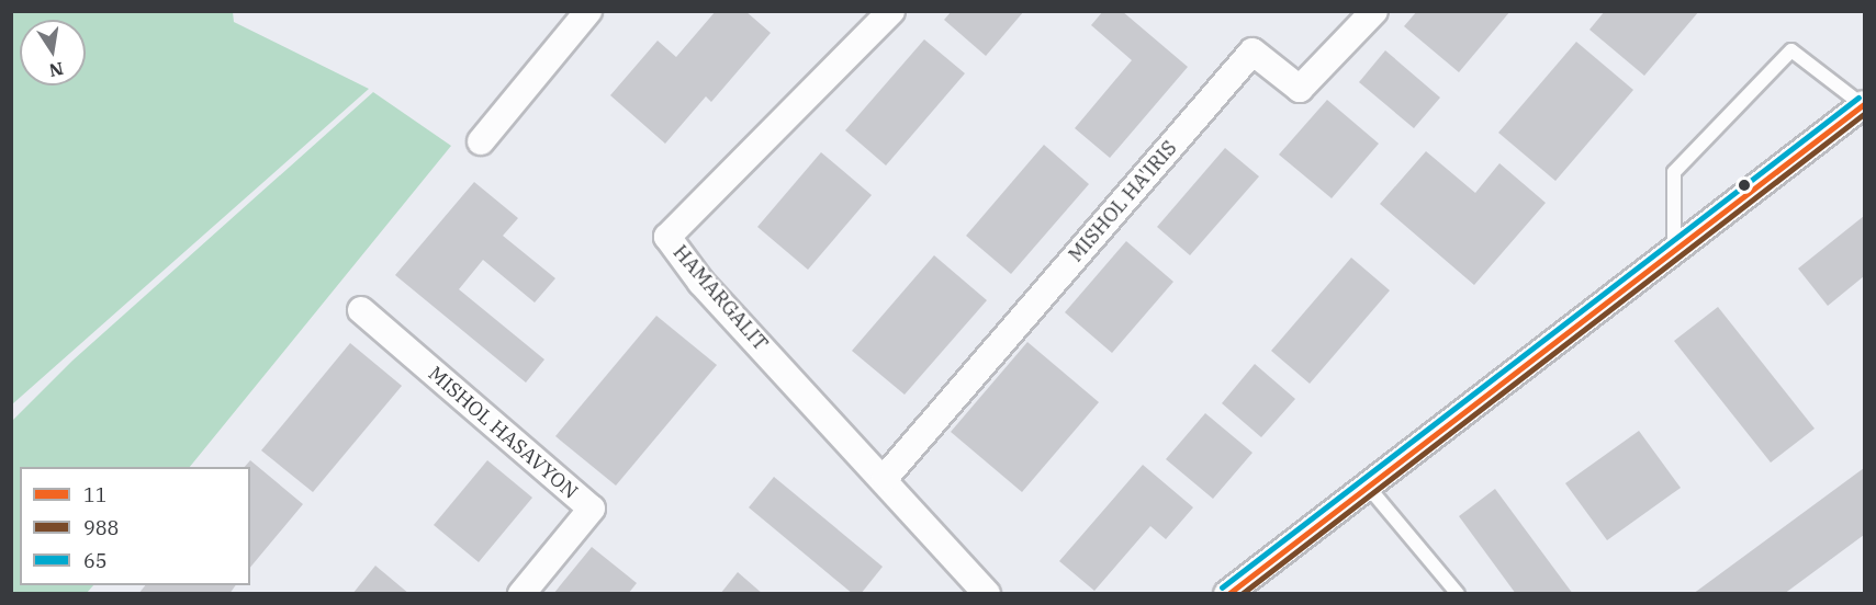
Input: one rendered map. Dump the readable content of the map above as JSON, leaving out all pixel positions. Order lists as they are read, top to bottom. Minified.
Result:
{"streets":{"street":["MISHOL HA'IRIS","HAMARGALIT","MISHOL HASAVYON"]},"crossings":[["MISHOL HA'IRIS","HAMARGALIT"]],"lines":["transit line 65","transit line 11","transit line 988"],"legend":["11","988","65"],"north":"bottom"}
